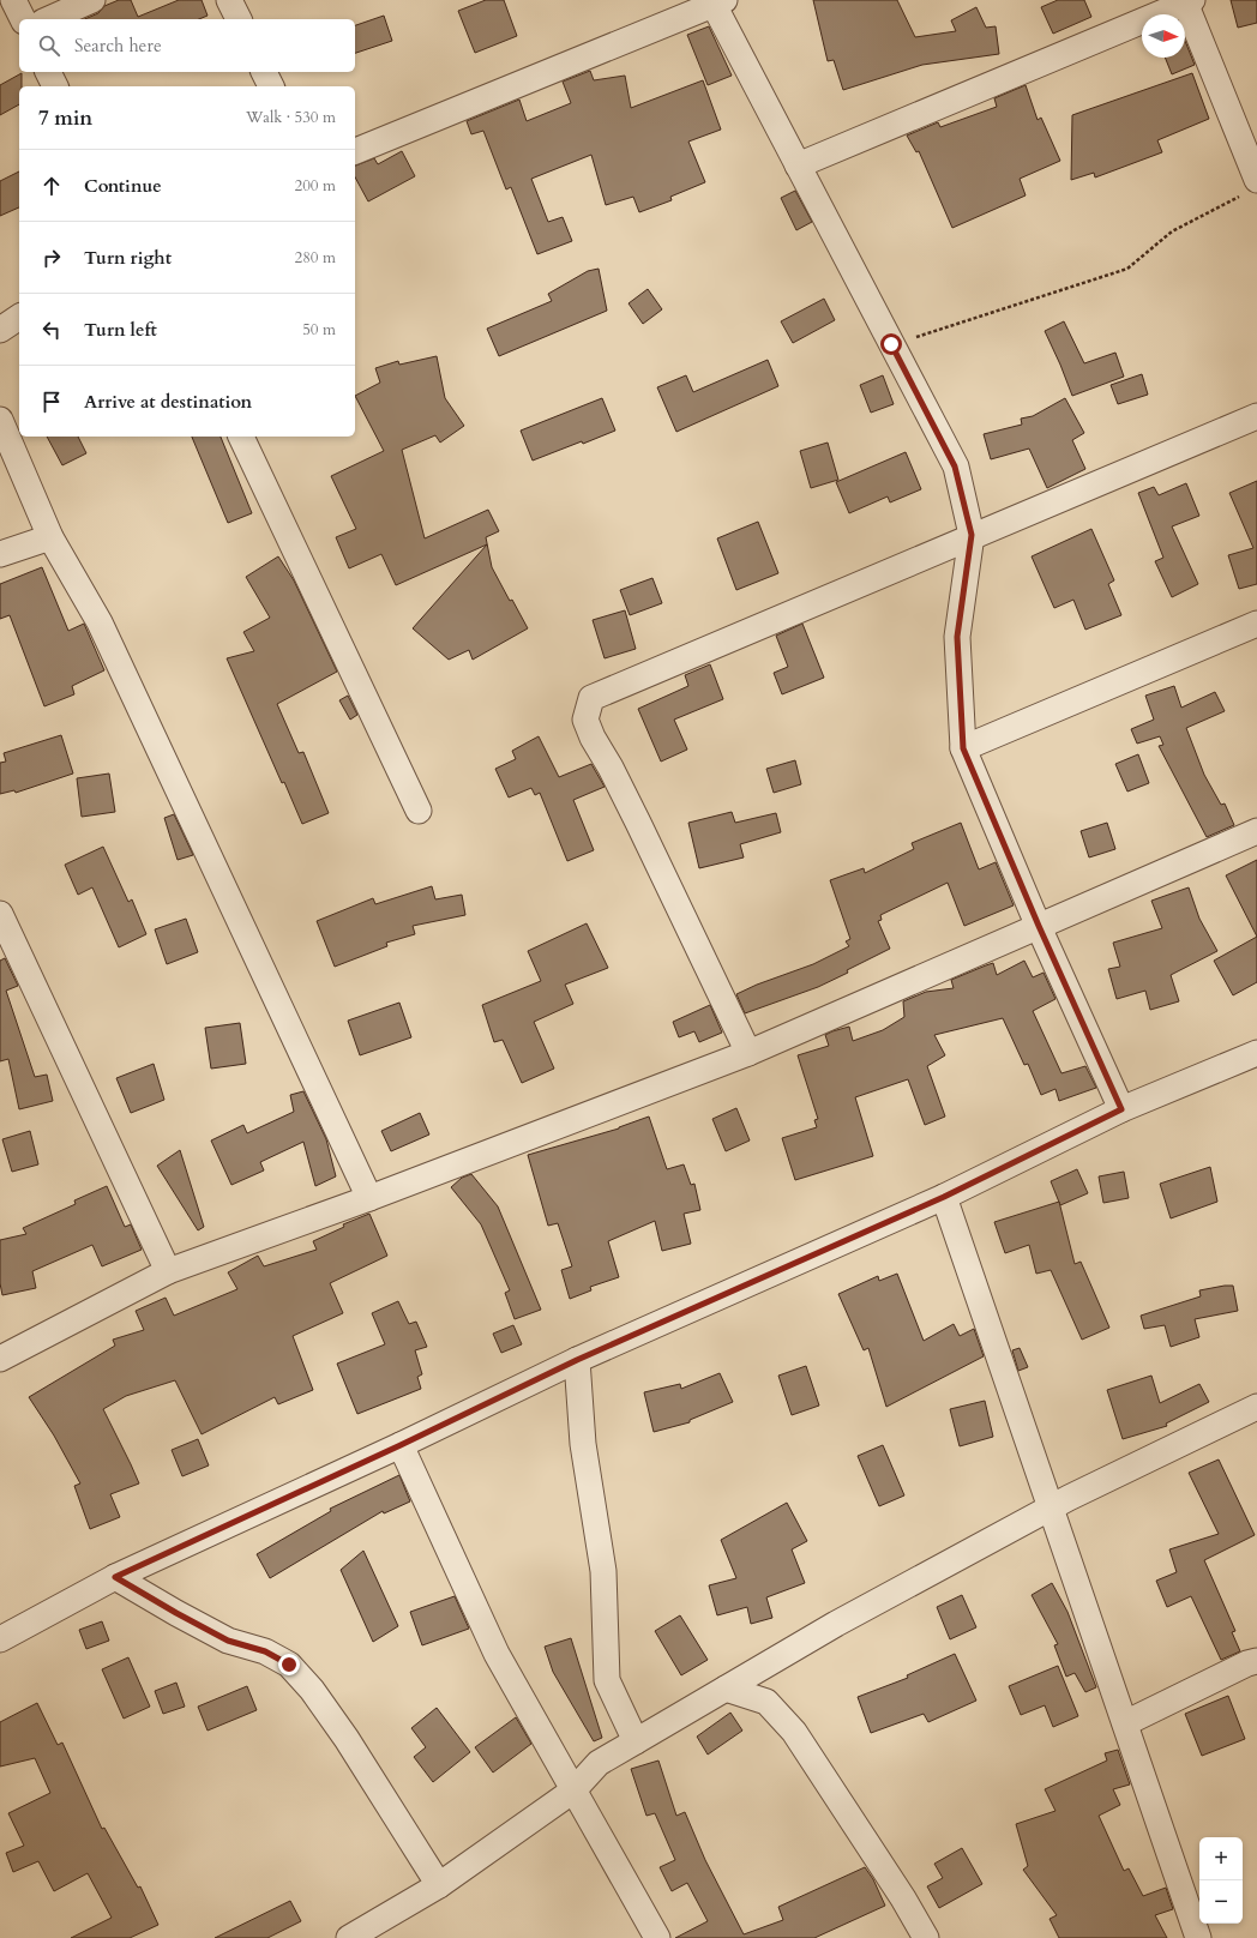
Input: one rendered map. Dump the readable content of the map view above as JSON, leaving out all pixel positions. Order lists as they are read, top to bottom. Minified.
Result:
{"north":"right","page":{"search":"Search here","heading":["7 min","Walk · 530 m"],"list":[["Continue","200 m"],["Turn right","280 m"],["Turn left","50 m"],"Arrive at destination"],"map_buttons":["+","−"]}}
